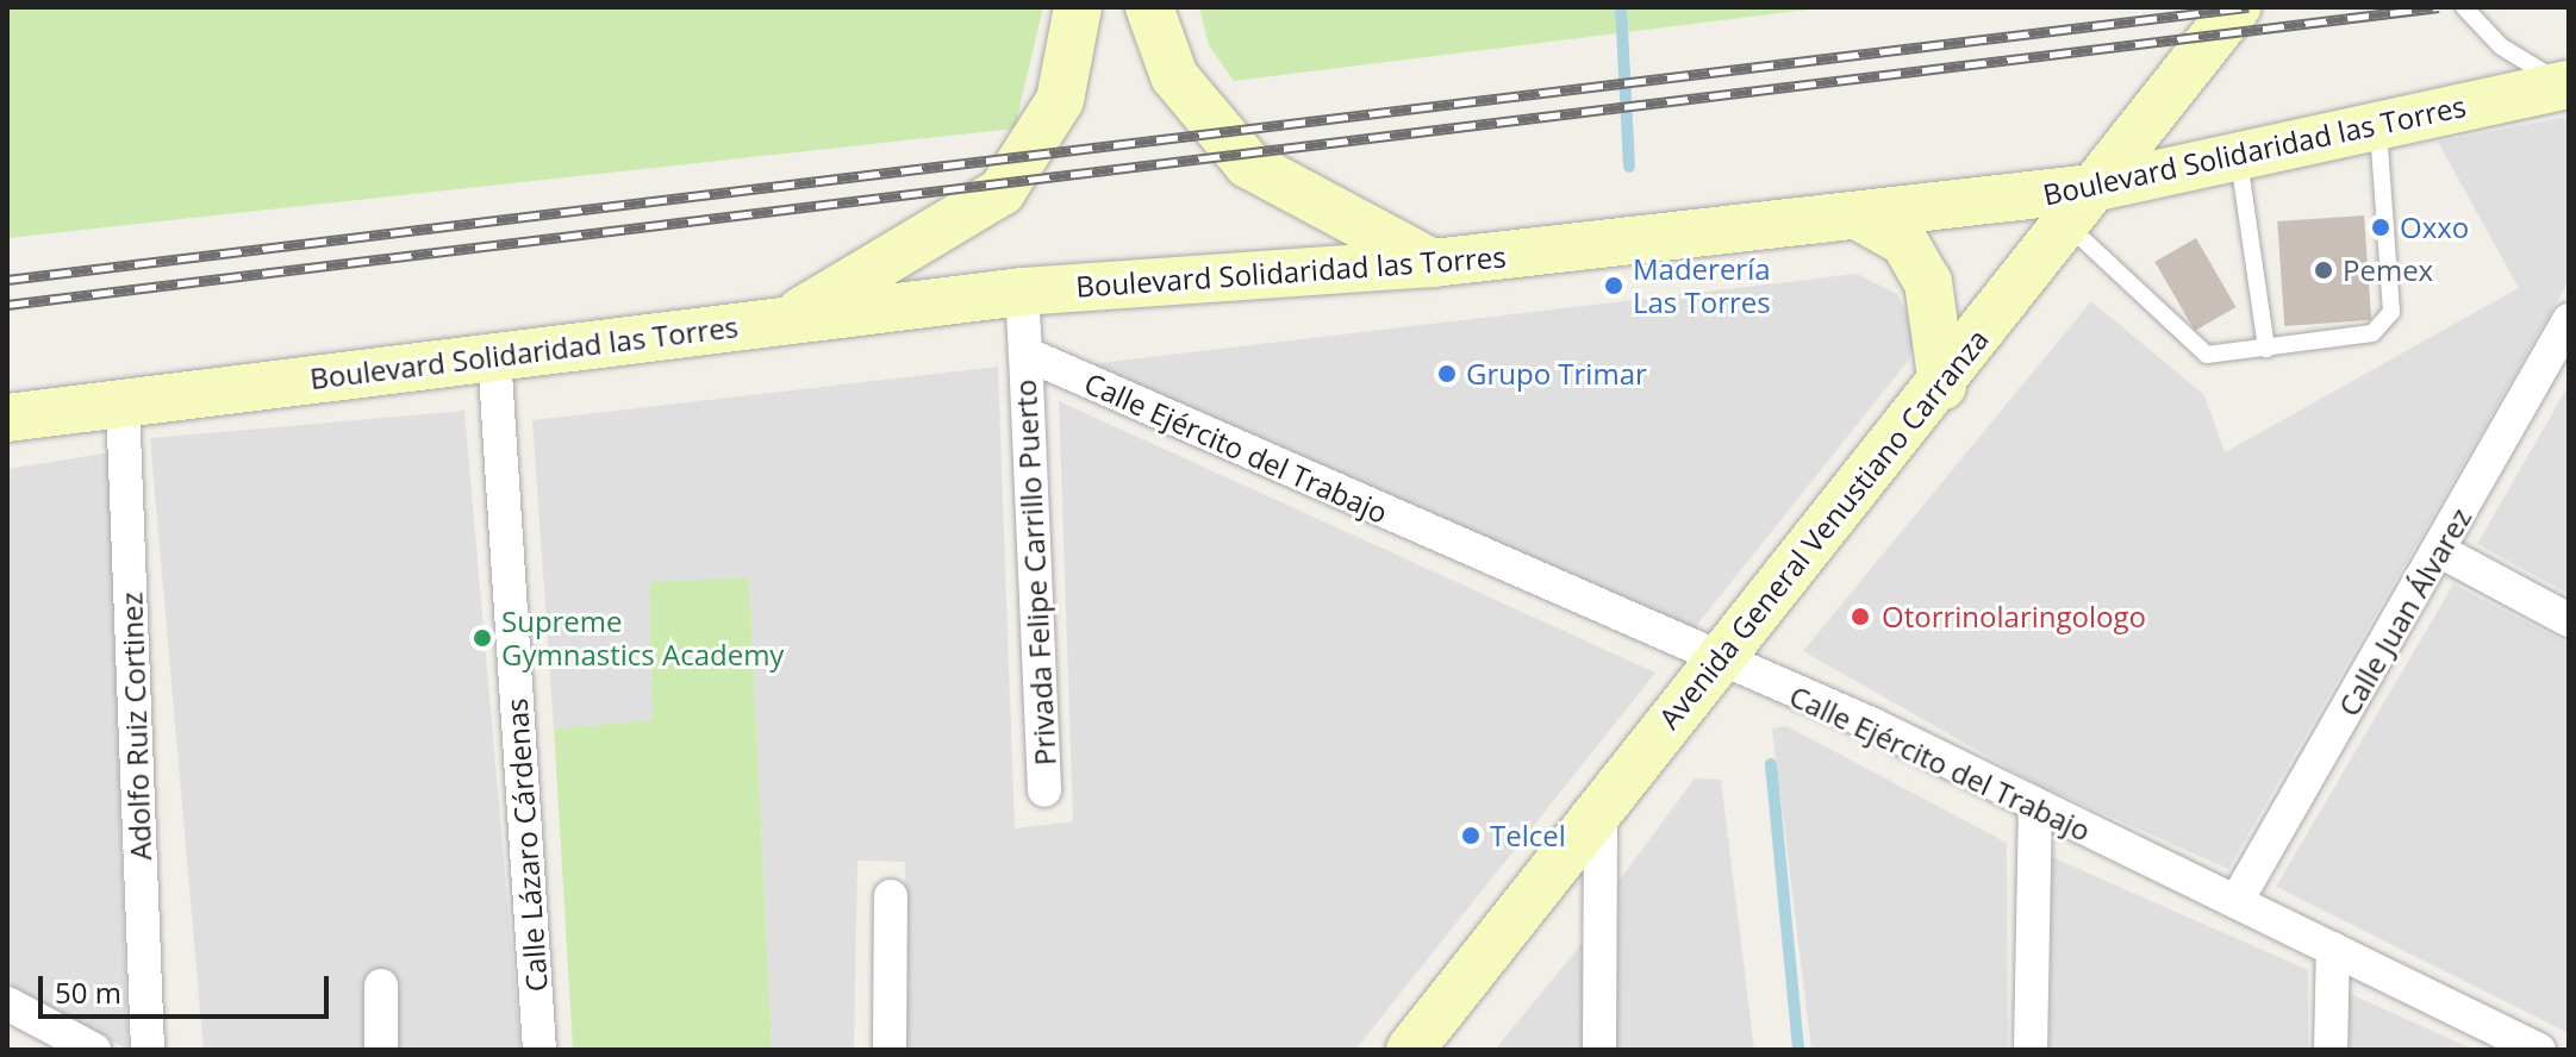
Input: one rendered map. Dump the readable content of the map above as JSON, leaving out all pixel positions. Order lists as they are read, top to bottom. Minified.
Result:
{"streets":{"main road":["Boulevard Solidaridad las Torres","Avenida General Venustiano Carranza"],"street":["Calle Ejército del Trabajo","Privada Felipe Carrillo Puerto","Calle Juan Álvarez","Adolfo Ruiz Cortinez","Calle Lázaro Cárdenas"]},"crossings":[["Boulevard Solidaridad las Torres","Avenida General Venustiano Carranza"],["Boulevard Solidaridad las Torres","Adolfo Ruiz Cortinez"],["Boulevard Solidaridad las Torres","Calle Lázaro Cárdenas"],["Calle Ejército del Trabajo","Avenida General Venustiano Carranza"],["Calle Ejército del Trabajo","Privada Felipe Carrillo Puerto"],["Calle Ejército del Trabajo","Calle Juan Álvarez"]],"places":["Oxxo","Pemex","Maderería Las Torres","Grupo Trimar","Otorrinolaringologo","Supreme Gymnastics Academy","Telcel"],"scale_bar":"50 m"}
